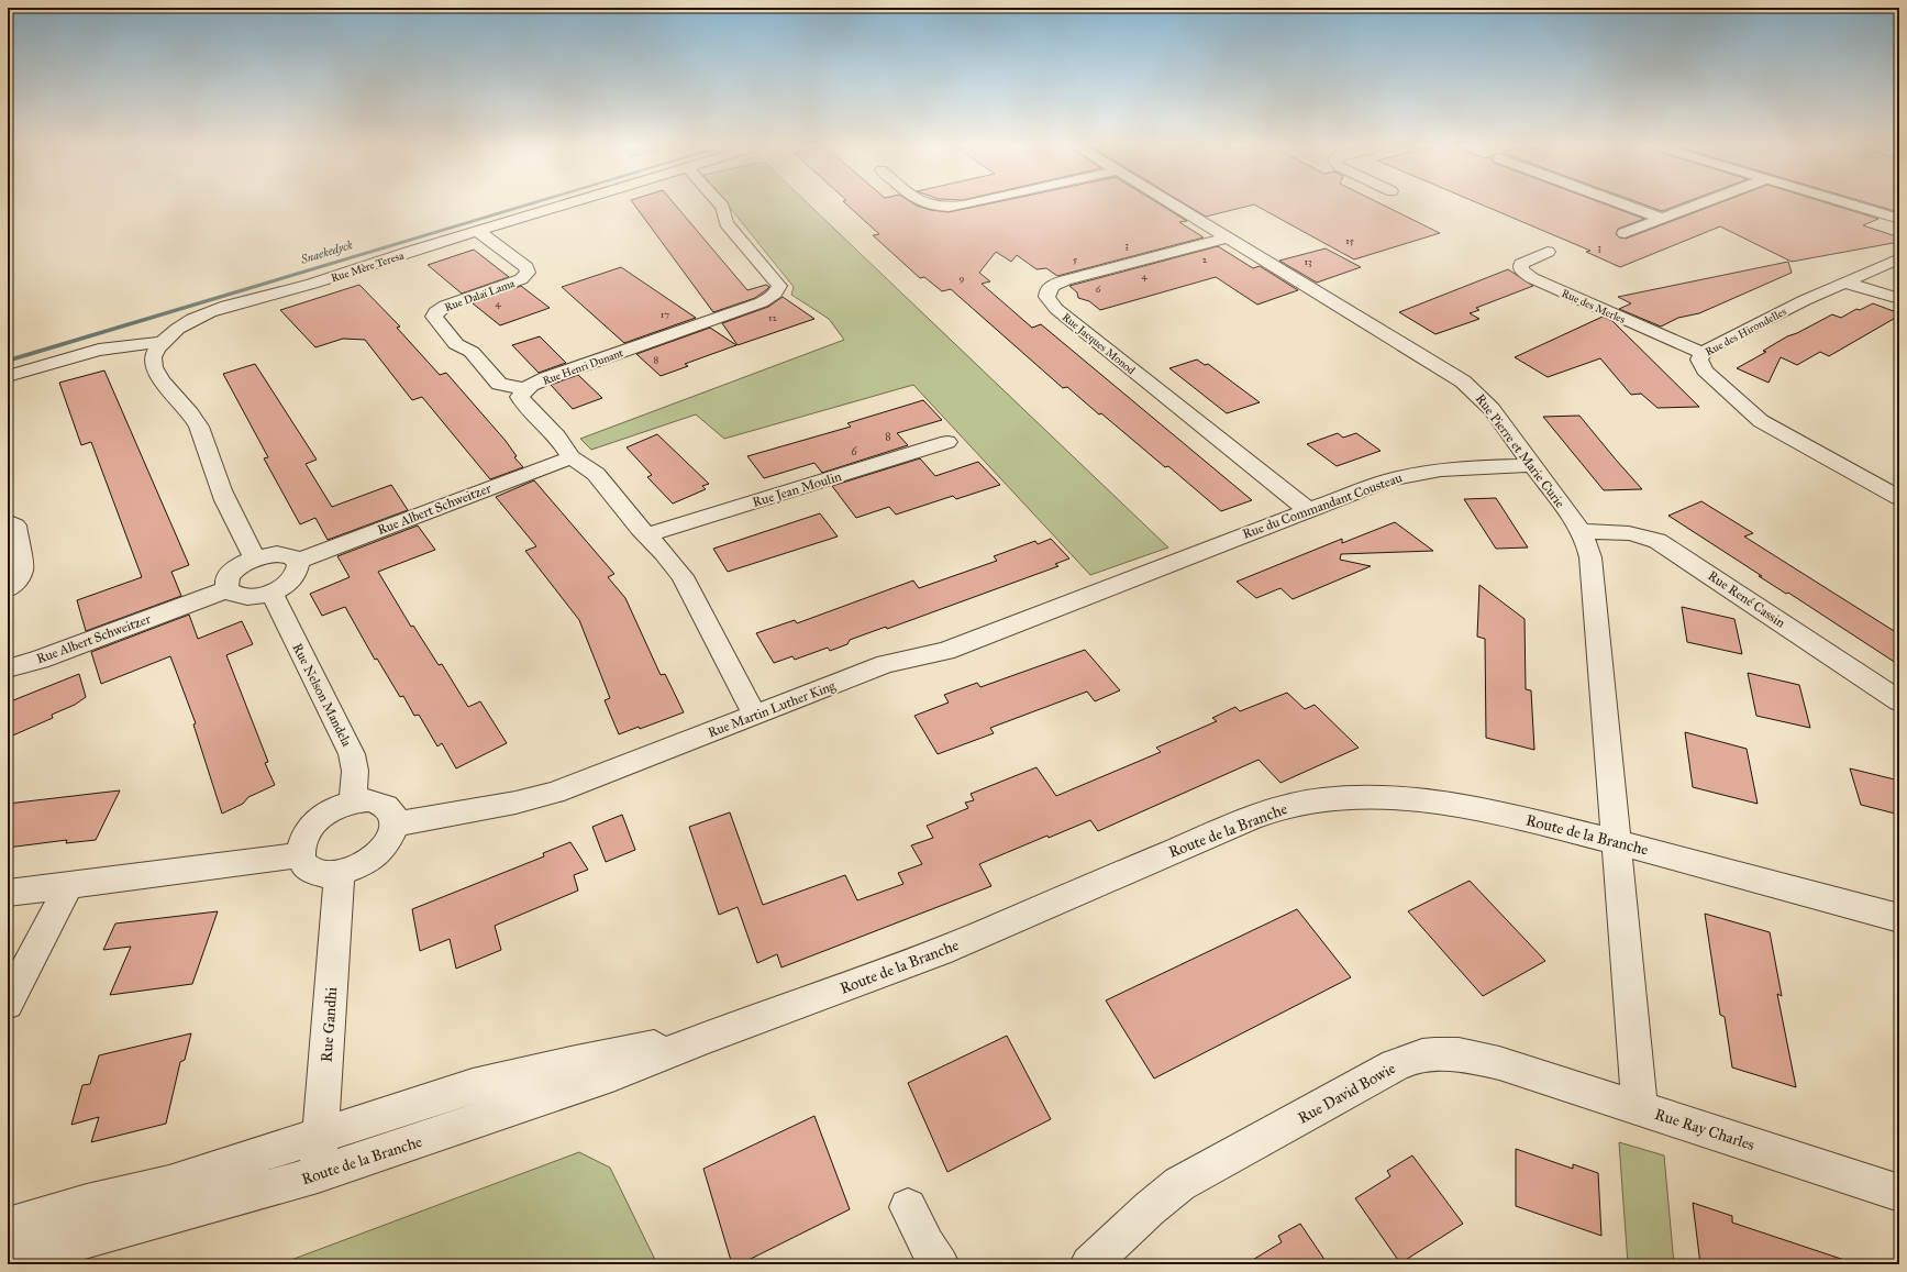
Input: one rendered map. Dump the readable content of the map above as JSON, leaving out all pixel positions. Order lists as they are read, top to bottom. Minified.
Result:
{"streets":{"street":["Rue Mère Teresa","Rue Dalaï Lama","Rue des Merles","Rue des Hirondelles","Rue Jacques Monod","Rue Henri Dunant","Rue Pierre et Marie Curie","Rue Jean Moulin","Rue du Commandant Cousteau","Rue Albert Schweitzer","Rue René Cassin","Rue Nelson Mandela","Rue Martin Luther King","Route de la Branche","Rue Gandhi","Rue David Bowie","Rue Ray Charles"]},"crossings":[["Rue Mère Teresa","Rue Dalaï Lama"],["Rue Dalaï Lama","Rue Henri Dunant"],["Rue des Merles","Rue des Hirondelles"],["Rue Jacques Monod","Rue Pierre et Marie Curie"],["Rue Jacques Monod","Rue du Commandant Cousteau"],["Rue Henri Dunant","Rue Jean Moulin"],["Rue Henri Dunant","Rue Albert Schweitzer"],["Rue Henri Dunant","Rue Martin Luther King"],["Rue Pierre et Marie Curie","Rue du Commandant Cousteau"],["Rue Pierre et Marie Curie","Rue René Cassin"],["Rue Pierre et Marie Curie","Route de la Branche"],["Rue Pierre et Marie Curie","Rue Ray Charles"],["Rue du Commandant Cousteau","Rue Martin Luther King"],["Rue Nelson Mandela","Rue Martin Luther King"],["Rue Nelson Mandela","Rue Gandhi"],["Rue Martin Luther King","Rue Gandhi"],["Route de la Branche","Rue Gandhi"],["Route de la Branche","Rue Ray Charles"],["Rue David Bowie","Rue Ray Charles"]],"water":["Snaekedyck"],"house_numbers":["15","3","3","5","2","13","4","9","6","4","17","12","8","8","6"]}
